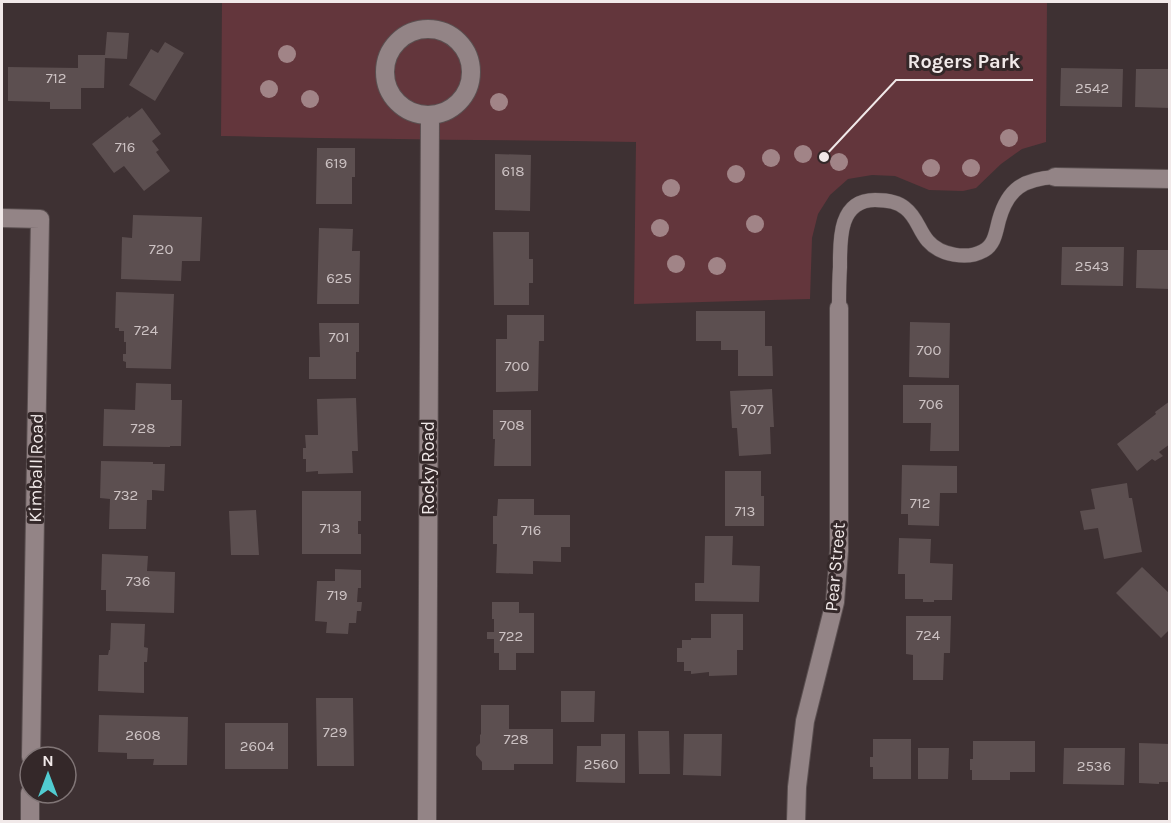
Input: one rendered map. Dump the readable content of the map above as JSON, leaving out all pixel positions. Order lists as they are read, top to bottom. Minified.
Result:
{"streets":{"street":["Kimball Road","Rocky Road","Pear Street"]},"places":["Rogers Park"],"house_numbers":["712","2542","716","619","618","720","2543","625","724","701","700","700","706","707","708","728","732","712","713","713","716","736","719","724","722","729","2608","728","2604","2560","2536"],"north":"top"}
